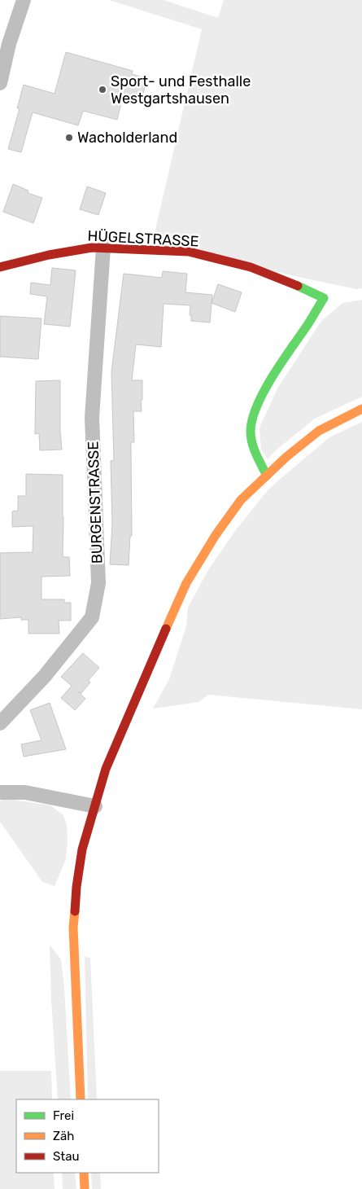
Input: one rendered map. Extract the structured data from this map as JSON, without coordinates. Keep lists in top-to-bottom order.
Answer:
{
  "streets": {
    "main road": ["HÜGELSTRASSE"],
    "street": ["BURGENSTRASSE"]
  },
  "crossings": [
    ["HÜGELSTRASSE", "BURGENSTRASSE"]
  ],
  "places": ["Sport- und Festhalle Westgartshausen", "Wacholderland"],
  "legend": ["Frei", "Zäh", "Stau"]
}
